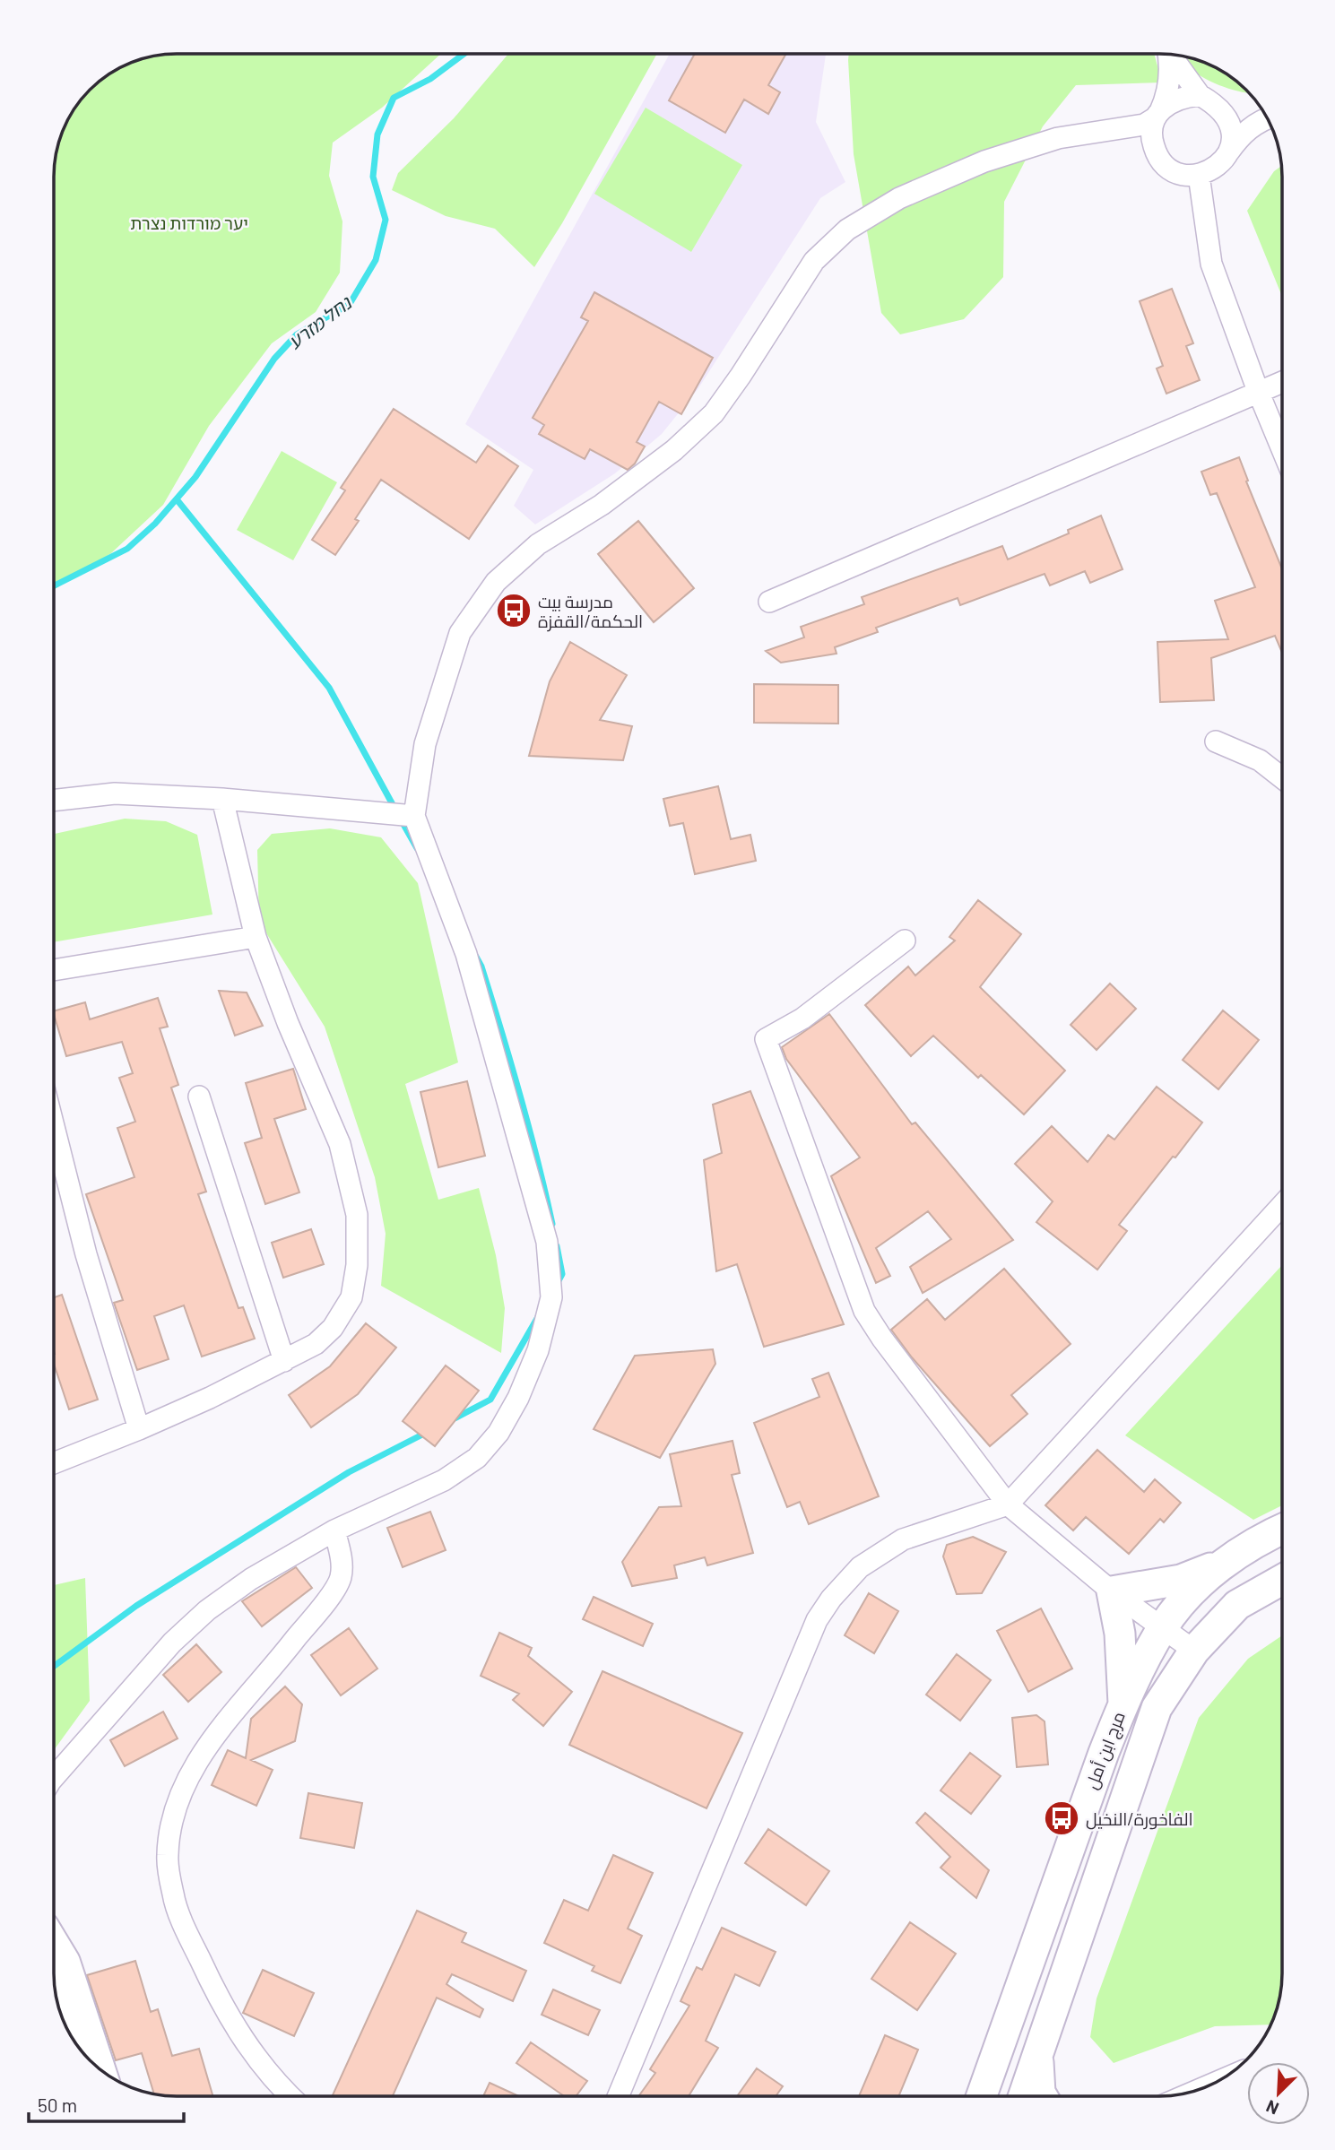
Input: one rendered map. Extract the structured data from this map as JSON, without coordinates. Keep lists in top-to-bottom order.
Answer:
{
  "streets": {
    "street": ["مرج ابن أمل"]
  },
  "water": ["נחל מזרע"],
  "parks": ["יער מורדות נצרת"],
  "places": {
    "bus stop": ["مدرسة بيت الحكمة/القفزة", "الفاخورة/النخيل"]
  },
  "scale_bar": "50 m",
  "north": "bottom left"
}
